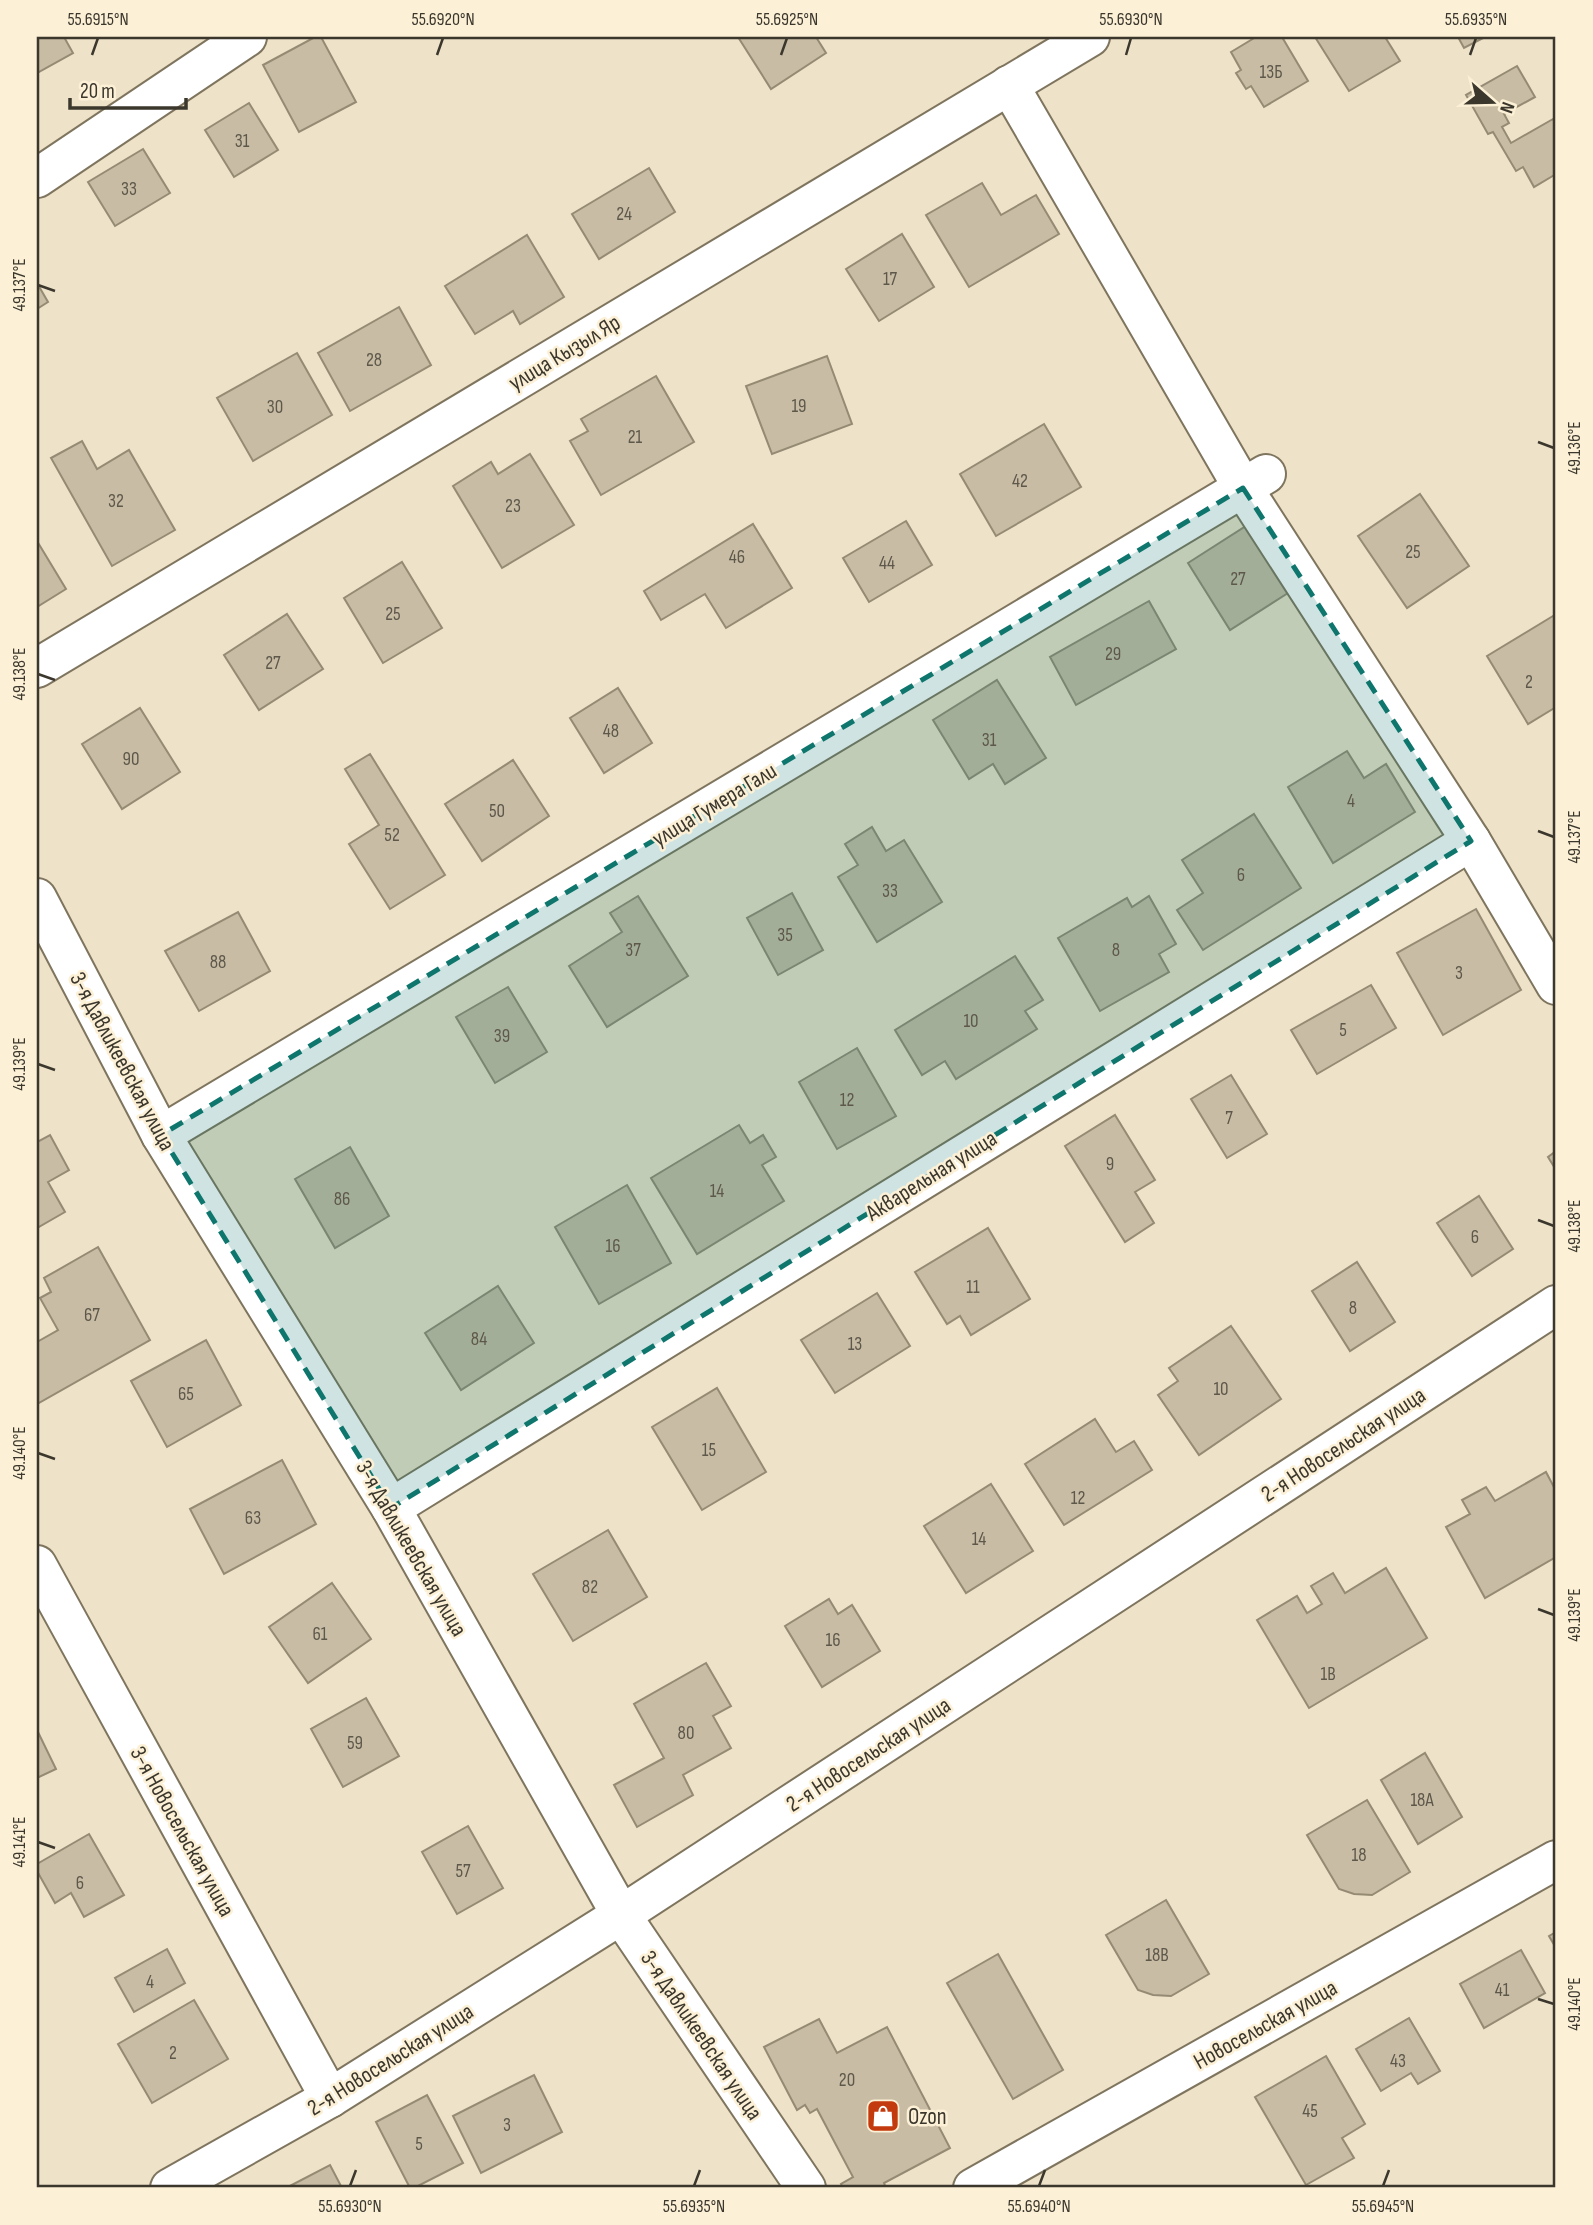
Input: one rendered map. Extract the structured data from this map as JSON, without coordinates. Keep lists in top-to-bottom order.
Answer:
{
  "streets": {
    "street": [
      "улица Кызыл Яр",
      "улица Гумера Гали",
      "3-я Давликеевская улица",
      "Акварельная улица",
      "2-я Новосельская улица",
      "3-я Новосельская улица",
      "Новосельская улица"
    ]
  },
  "crossings": [
    ["улица Гумера Гали", "3-я Давликеевская улица"],
    ["3-я Давликеевская улица", "Акварельная улица"],
    ["3-я Давликеевская улица", "2-я Новосельская улица"],
    ["2-я Новосельская улица", "3-я Новосельская улица"]
  ],
  "places": {
    "shop": ["Ozon"]
  },
  "house_numbers": [
    "13Б",
    "31",
    "33",
    "24",
    "17",
    "28",
    "19",
    "30",
    "21",
    "42",
    "32",
    "23",
    "25",
    "46",
    "44",
    "27",
    "25",
    "29",
    "27",
    "2",
    "48",
    "31",
    "90",
    "4",
    "50",
    "52",
    "6",
    "33",
    "35",
    "37",
    "8",
    "88",
    "3",
    "10",
    "5",
    "39",
    "12",
    "7",
    "9",
    "14",
    "86",
    "6",
    "16",
    "11",
    "8",
    "67",
    "84",
    "13",
    "10",
    "65",
    "15",
    "12",
    "63",
    "14",
    "82",
    "61",
    "16",
    "1В",
    "80",
    "59",
    "18А",
    "18",
    "57",
    "6",
    "18В",
    "4",
    "41",
    "2",
    "43",
    "20",
    "45",
    "3",
    "5"
  ],
  "scale_bar": "20 m",
  "north": "right",
  "coordinates": [
    "55.6915°N",
    "55.6920°N",
    "55.6925°N",
    "55.6930°N",
    "55.6935°N",
    "49.137°E",
    "49.136°E",
    "49.138°E",
    "49.139°E",
    "49.140°E",
    "49.141°E",
    "55.6940°N",
    "55.6945°N"
  ]
}
